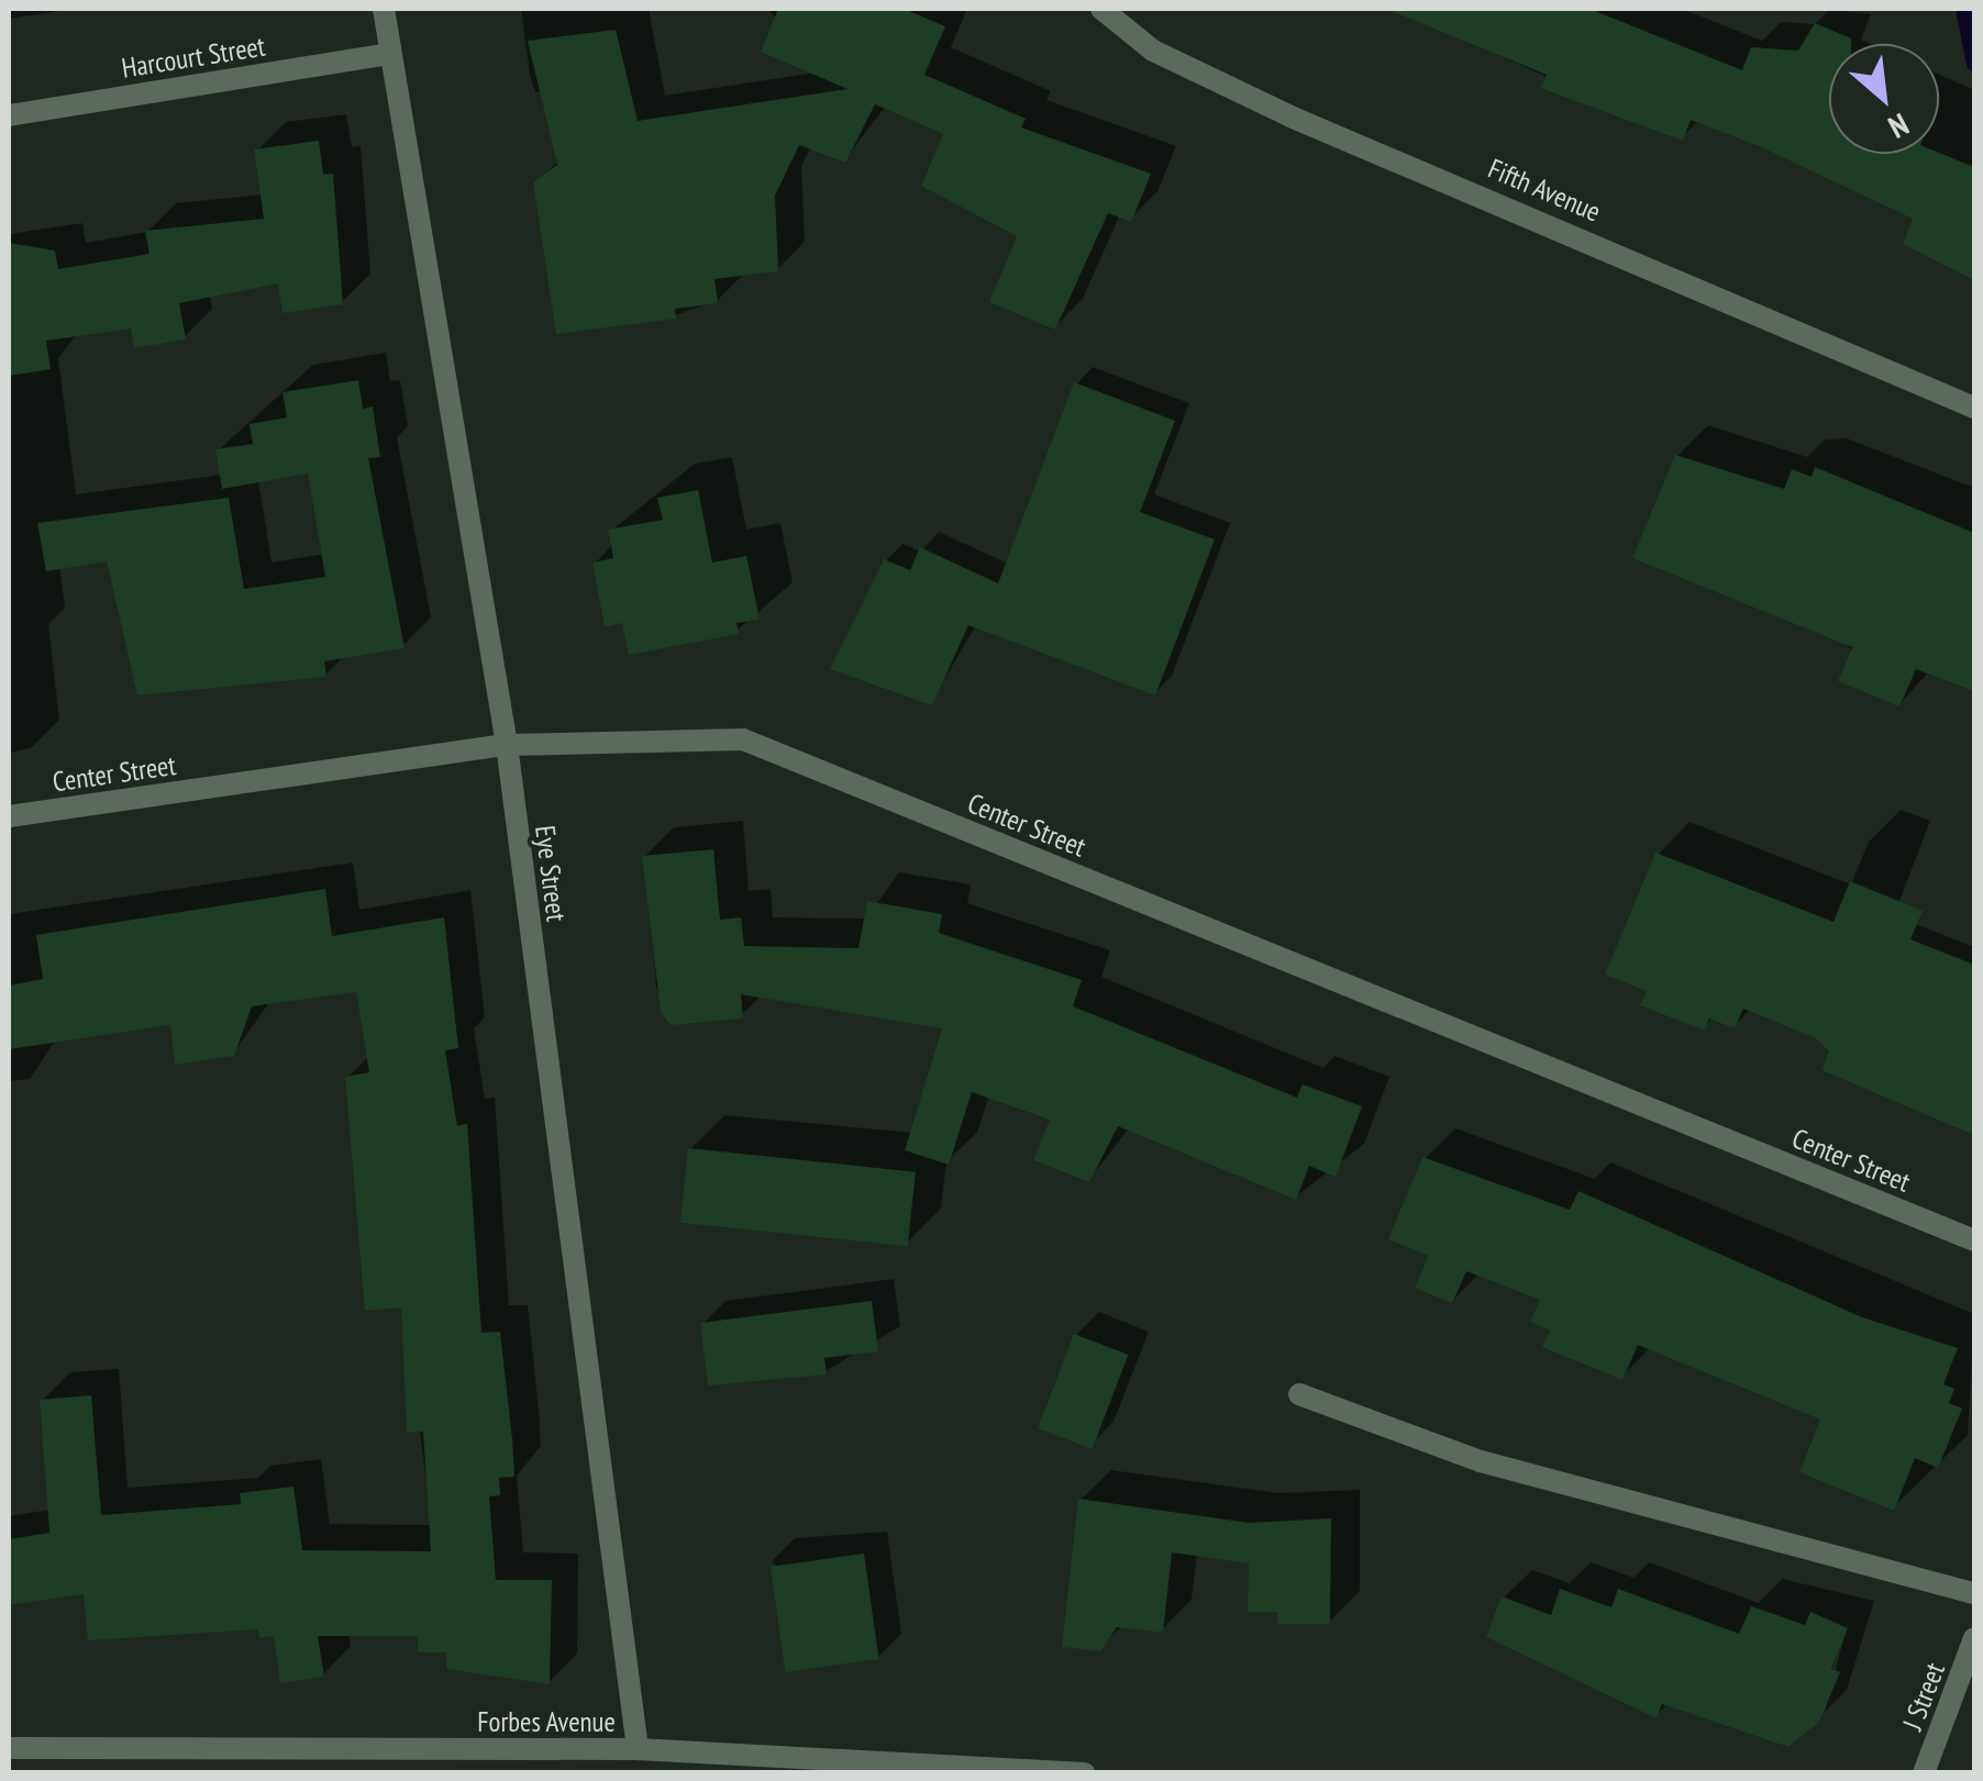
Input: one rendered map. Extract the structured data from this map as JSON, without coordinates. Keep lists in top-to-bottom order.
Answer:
{
  "streets": {
    "street": [
      "Harcourt Street",
      "Fifth Avenue",
      "Center Street",
      "Eye Street",
      "J Street",
      "Forbes Avenue"
    ]
  },
  "crossings": [
    ["Harcourt Street", "Eye Street"],
    ["Center Street", "Eye Street"],
    ["Eye Street", "Forbes Avenue"]
  ],
  "north": "bottom right"
}
